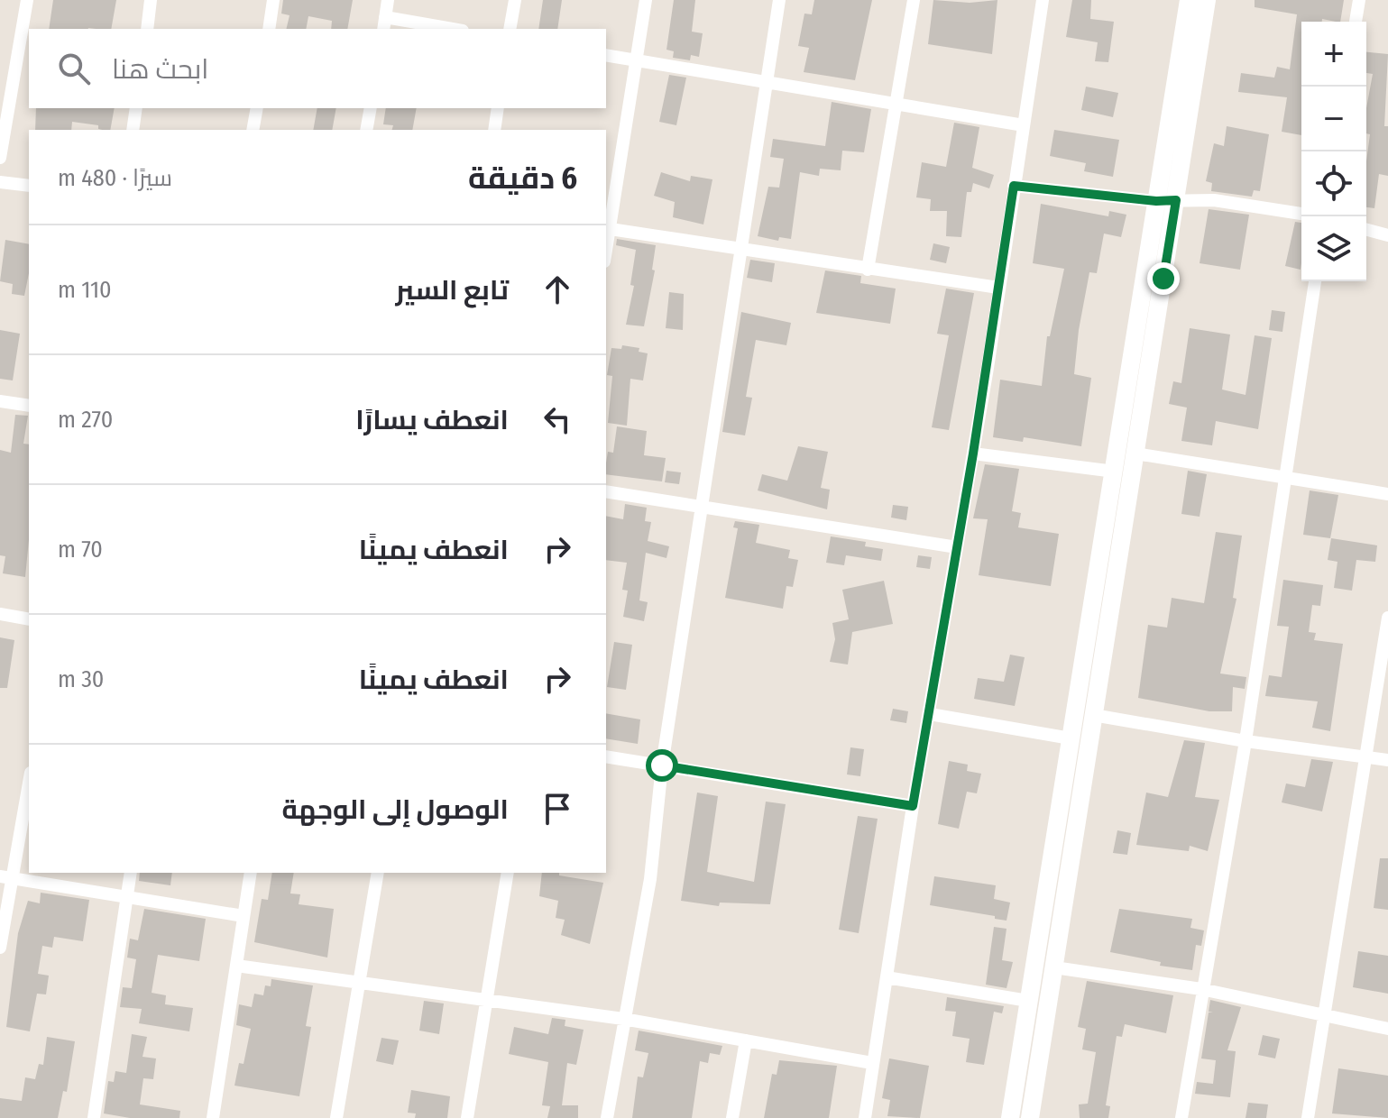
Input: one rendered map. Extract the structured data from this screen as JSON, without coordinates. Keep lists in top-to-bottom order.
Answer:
{
  "page": {
    "map_buttons": ["+", "−"],
    "search": "ابحث هنا",
    "heading": ["6 دقيقة", "سيرًا · 480 m"],
    "list": [
      ["تابع السير", "110 m"],
      ["انعطف يسارًا", "270 m"],
      ["انعطف يمينًا", "70 m"],
      ["انعطف يمينًا", "30 m"],
      "الوصول إلى الوجهة"
    ]
  }
}
